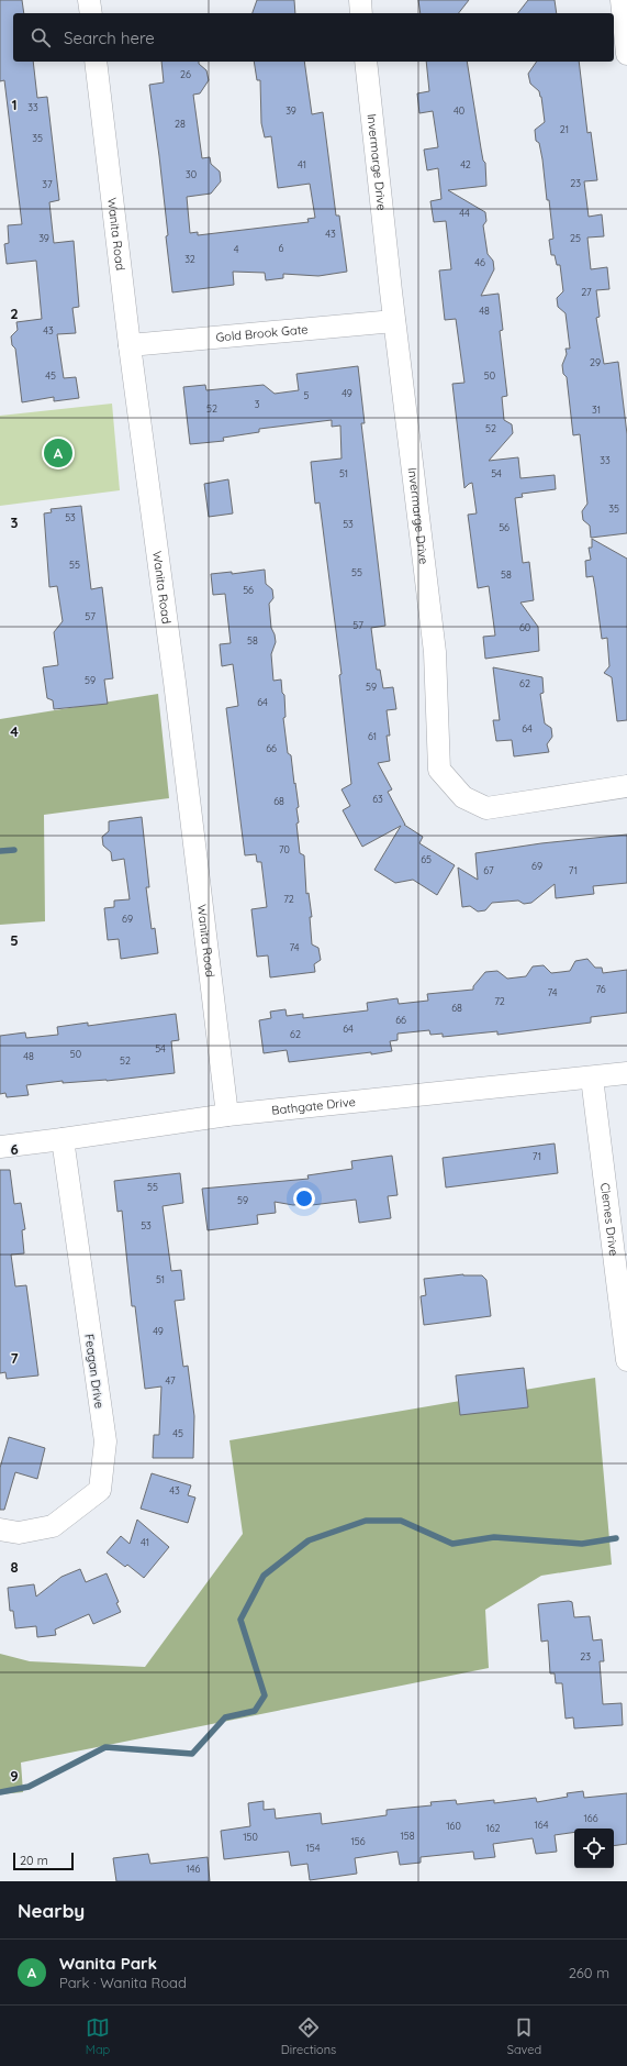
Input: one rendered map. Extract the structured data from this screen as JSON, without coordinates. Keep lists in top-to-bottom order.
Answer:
{
  "streets": {
    "street": [
      "Invermarge Drive",
      "Wanita Road",
      "Gold Brook Gate",
      "Bathgate Drive",
      "Clemes Drive",
      "Feagan Drive"
    ]
  },
  "crossings": [
    ["Invermarge Drive", "Gold Brook Gate"],
    ["Wanita Road", "Gold Brook Gate"],
    ["Wanita Road", "Bathgate Drive"],
    ["Bathgate Drive", "Clemes Drive"],
    ["Bathgate Drive", "Feagan Drive"]
  ],
  "house_numbers": [
    "26",
    "33",
    "39",
    "40",
    "28",
    "21",
    "35",
    "41",
    "42",
    "30",
    "23",
    "37",
    "44",
    "43",
    "39",
    "25",
    "6",
    "4",
    "32",
    "46",
    "27",
    "48",
    "43",
    "29",
    "45",
    "50",
    "49",
    "5",
    "3",
    "52",
    "31",
    "52",
    "33",
    "51",
    "54",
    "35",
    "53",
    "53",
    "56",
    "55",
    "55",
    "58",
    "56",
    "57",
    "57",
    "60",
    "58",
    "59",
    "62",
    "59",
    "64",
    "64",
    "61",
    "66",
    "63",
    "68",
    "70",
    "65",
    "69",
    "67",
    "71",
    "72",
    "69",
    "74",
    "76",
    "74",
    "72",
    "68",
    "66",
    "64",
    "62",
    "54",
    "50",
    "48",
    "52",
    "71",
    "55",
    "59",
    "53",
    "51",
    "49",
    "47",
    "45",
    "43",
    "41",
    "23",
    "166",
    "164",
    "160",
    "162",
    "158",
    "150",
    "156",
    "154",
    "146"
  ],
  "scale_bar": "20 m",
  "page": {
    "search": "Search here",
    "pins": "A",
    "scale": "20 m",
    "heading": "Nearby",
    "list": [
      {
        "mark": "A",
        "name": "Wanita Park",
        "note": "Park · Wanita Road",
        "value": "260 m"
      }
    ],
    "nav": ["Map", "Directions", "Saved"]
  },
  "grid": {
    "rows": [
      "1",
      "2",
      "3",
      "4",
      "5",
      "6",
      "7",
      "8",
      "9"
    ]
  }
}
